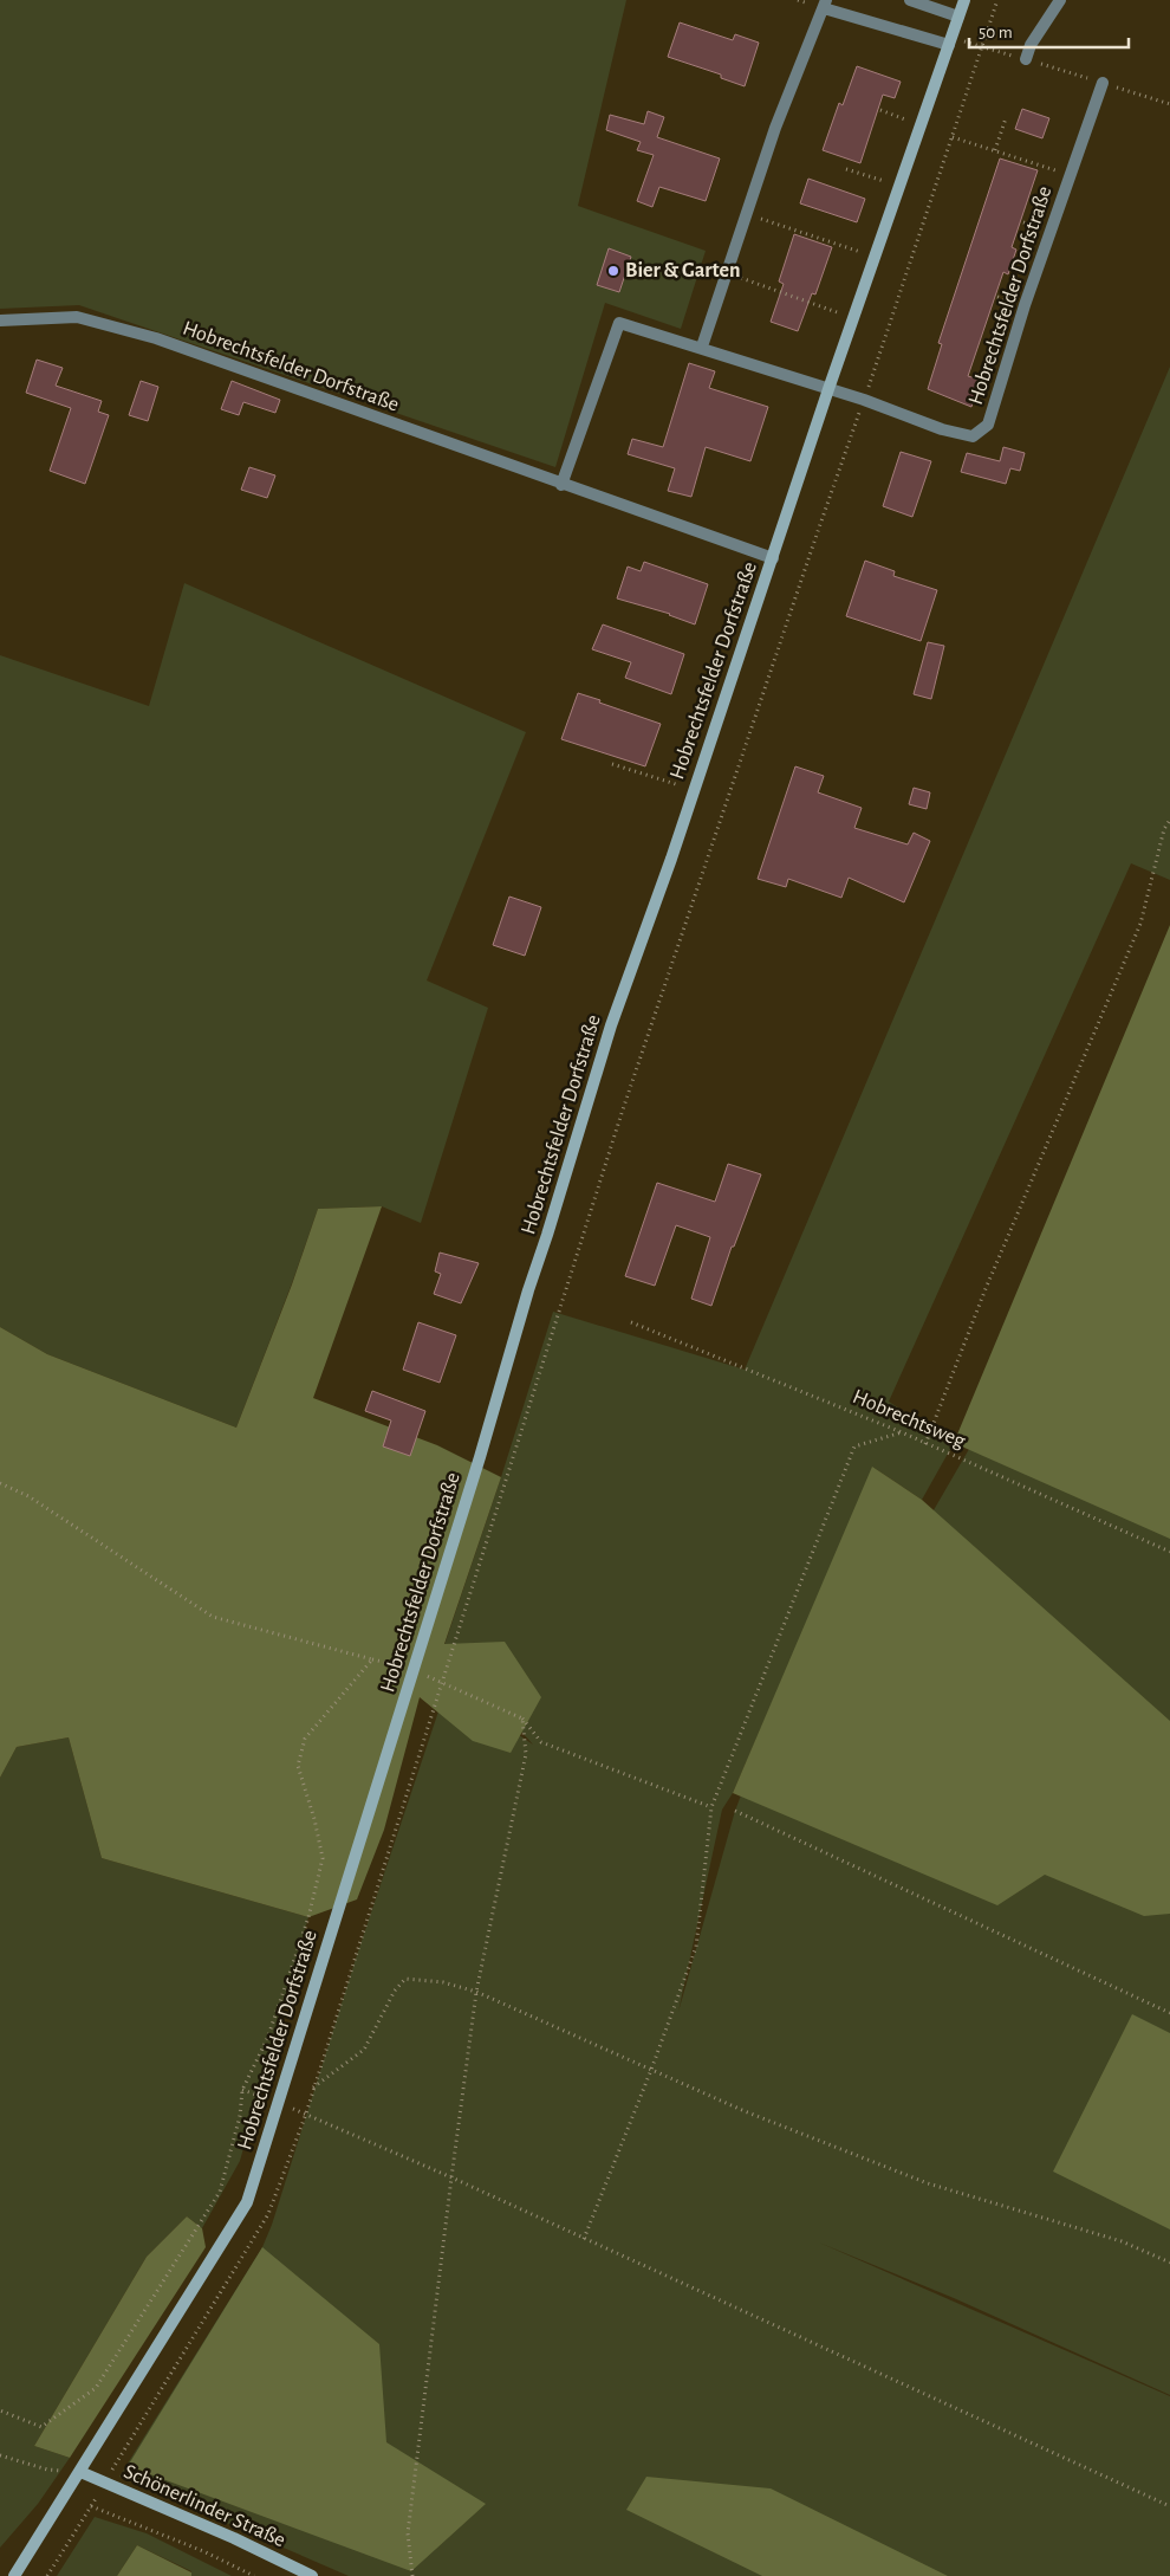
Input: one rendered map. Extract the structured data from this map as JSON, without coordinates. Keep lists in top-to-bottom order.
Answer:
{
  "streets": {
    "street": ["Hobrechtsfelder Dorfstraße", "Schönerlinder Straße"],
    "path": ["Hobrechtsweg"]
  },
  "crossings": [
    ["Hobrechtsfelder Dorfstraße", "Schönerlinder Straße"]
  ],
  "places": ["Bier & Garten"],
  "scale_bar": "50 m"
}
